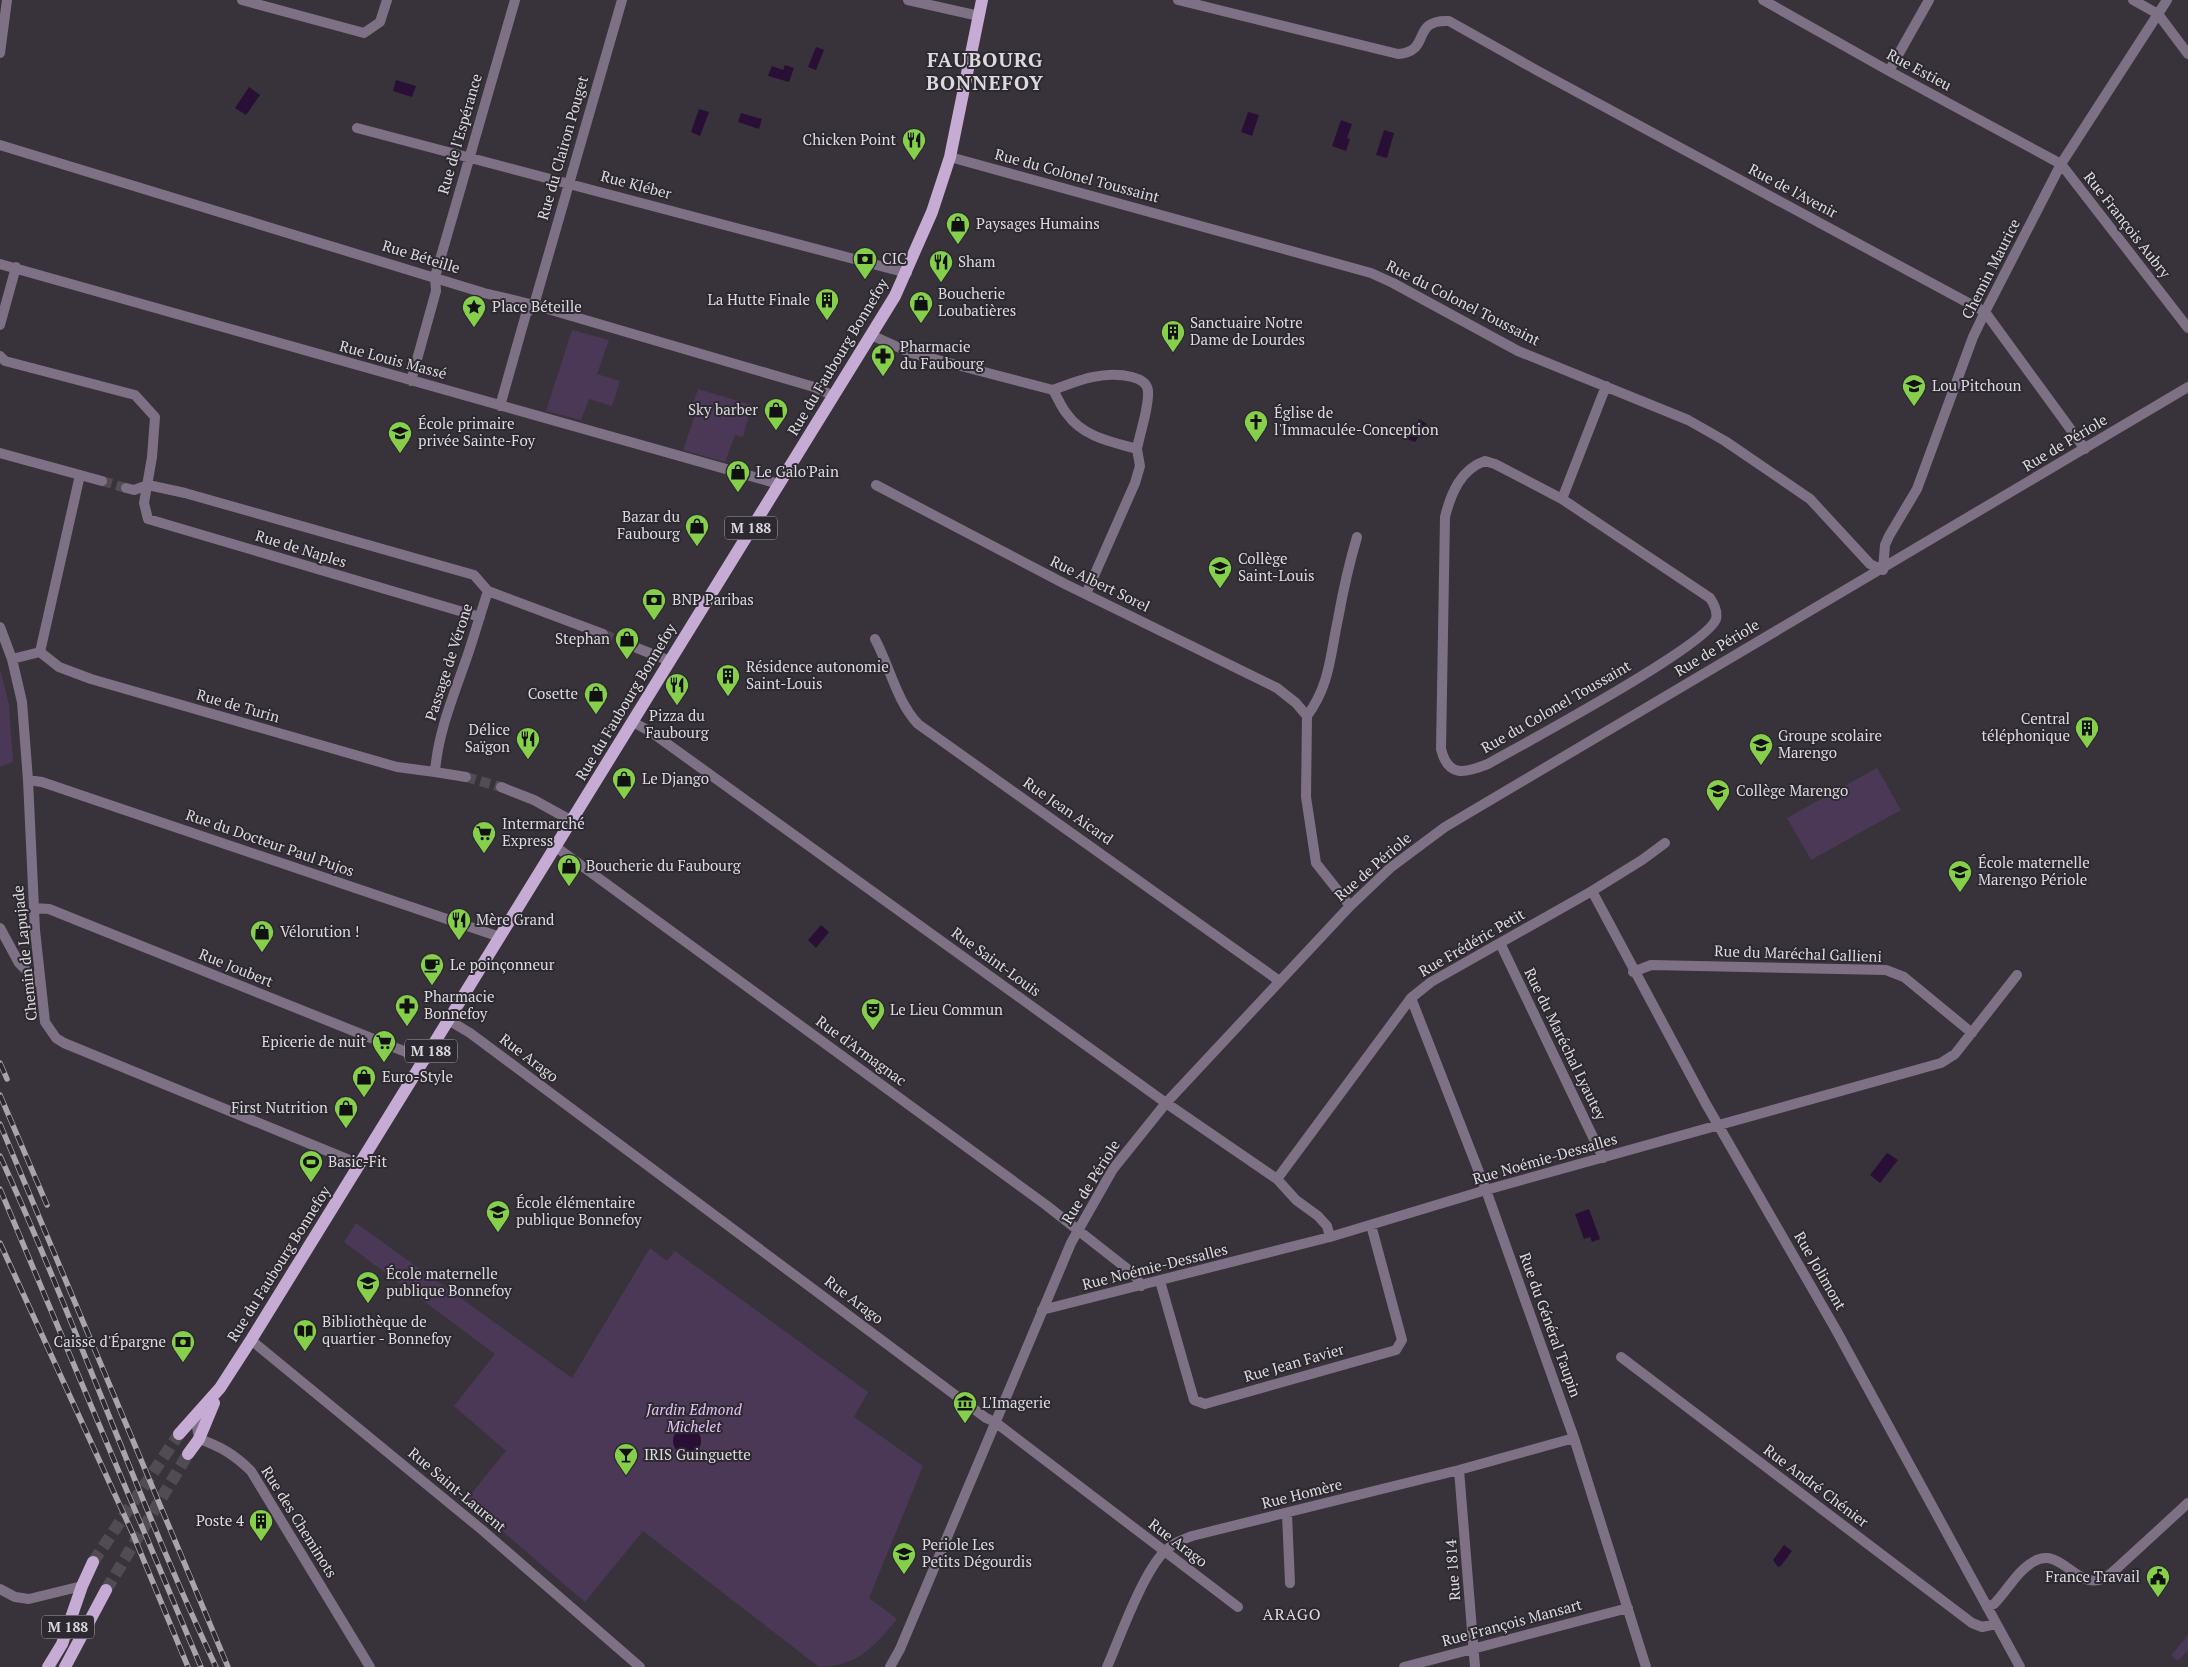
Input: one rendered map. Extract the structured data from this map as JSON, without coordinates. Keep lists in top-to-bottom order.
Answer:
{
  "streets": {
    "main road": ["Rue du Faubourg Bonnefoy", "M 188"],
    "street": [
      "Rue Estieu",
      "Rue de l'Espérance",
      "Rue du Clairon Pouget",
      "Rue du Colonel Toussaint",
      "Rue Kléber",
      "Rue de l'Avenir",
      "Rue François Aubry",
      "Rue Béteille",
      "Chemin Maurice",
      "Rue Louis Massé",
      "Rue de Périole",
      "Rue de Naples",
      "Rue Albert Sorel",
      "Passage de Vérone",
      "Rue de Turin",
      "Rue Jean Aicard",
      "Rue du Docteur Paul Pujos",
      "Rue Frédéric Petit",
      "Chemin de Lapujade",
      "Rue du Maréchal Gallieni",
      "Rue Saint-Louis",
      "Rue Joubert",
      "Rue du Maréchal Lyautey",
      "Rue d'Armagnac",
      "Rue Arago",
      "Rue Noémie-Dessalles",
      "Rue Jolimont",
      "Rue du Général Taupin",
      "Rue Jean Favier",
      "Rue André Chénier",
      "Rue Saint-Laurent",
      "Rue Homère",
      "Rue des Cheminots",
      "Rue 1814",
      "Rue François Mansart"
    ]
  },
  "crossings": [
    ["Rue Estieu", "Rue François Aubry"],
    ["Rue Estieu", "Chemin Maurice"],
    ["Rue de l'Espérance", "Rue Kléber"],
    ["Rue de l'Espérance", "Rue Béteille"],
    ["Rue du Clairon Pouget", "Rue Kléber"],
    ["Rue du Clairon Pouget", "Rue Béteille"],
    ["Rue du Colonel Toussaint", "Chemin Maurice"],
    ["Rue du Colonel Toussaint", "Rue du Faubourg Bonnefoy"],
    ["Rue du Colonel Toussaint", "Rue de Périole"],
    ["Rue Kléber", "Rue du Faubourg Bonnefoy"],
    ["Rue de l'Avenir", "Chemin Maurice"],
    ["Rue de l'Avenir", "Rue de Périole"],
    ["Rue François Aubry", "Chemin Maurice"],
    ["Rue Béteille", "Rue du Faubourg Bonnefoy"],
    ["Chemin Maurice", "Rue de Périole"],
    ["Rue du Faubourg Bonnefoy", "Rue Louis Massé"],
    ["Rue du Faubourg Bonnefoy", "Rue du Docteur Paul Pujos"],
    ["Rue du Faubourg Bonnefoy", "Chemin de Lapujade"],
    ["Rue du Faubourg Bonnefoy", "Rue Saint-Louis"],
    ["Rue du Faubourg Bonnefoy", "Rue Joubert"],
    ["Rue du Faubourg Bonnefoy", "Rue d'Armagnac"],
    ["Rue du Faubourg Bonnefoy", "Rue Arago"],
    ["Rue du Faubourg Bonnefoy", "Rue Saint-Laurent"],
    ["Rue du Faubourg Bonnefoy", "Rue des Cheminots"],
    ["Rue de Périole", "Rue Jean Aicard"],
    ["Rue de Périole", "Rue Saint-Louis"],
    ["Rue de Périole", "Rue d'Armagnac"],
    ["Rue de Périole", "Rue Arago"],
    ["Rue de Périole", "Rue Noémie-Dessalles"],
    ["Rue de Naples", "Passage de Vérone"],
    ["Passage de Vérone", "Rue de Turin"],
    ["Rue du Docteur Paul Pujos", "Chemin de Lapujade"],
    ["Rue Frédéric Petit", "Rue Saint-Louis"],
    ["Rue Frédéric Petit", "Rue du Maréchal Lyautey"],
    ["Rue Frédéric Petit", "Rue Jolimont"],
    ["Rue Frédéric Petit", "Rue du Général Taupin"],
    ["Chemin de Lapujade", "Rue Joubert"],
    ["Rue du Maréchal Gallieni", "Rue Noémie-Dessalles"],
    ["Rue du Maréchal Gallieni", "Rue Jolimont"],
    ["Rue Saint-Louis", "Rue Noémie-Dessalles"],
    ["Rue du Maréchal Lyautey", "Rue Noémie-Dessalles"],
    ["Rue d'Armagnac", "Rue Noémie-Dessalles"],
    ["Rue Arago", "Rue Homère"],
    ["Rue Noémie-Dessalles", "Rue Jolimont"],
    ["Rue Noémie-Dessalles", "Rue du Général Taupin"],
    ["Rue Noémie-Dessalles", "Rue Jean Favier"],
    ["Rue Jolimont", "Rue André Chénier"],
    ["Rue du Général Taupin", "Rue Homère"],
    ["Rue du Général Taupin", "Rue François Mansart"],
    ["Rue Homère", "Rue 1814"],
    ["Rue 1814", "Rue François Mansart"]
  ],
  "districts": ["FAUBOURG BONNEFOY", "ARAGO"],
  "parks": ["Jardin Edmond Michelet"],
  "places": {
    "restaurant": [
      "Chicken Point",
      "Sham",
      "Pizza du Faubourg",
      "Délice Saïgon",
      "Mère Grand"
    ],
    "shop": [
      "Paysages Humains",
      "Boucherie Loubatières",
      "Sky barber",
      "Le Galo'Pain",
      "Bazar du Faubourg",
      "Stephan",
      "Cosette",
      "Le Django",
      "Boucherie du Faubourg",
      "Vélorution !",
      "Euro-Style",
      "First Nutrition"
    ],
    "bank": ["CIC", "BNP Paribas", "Caisse d'Épargne"],
    "building": [
      "La Hutte Finale",
      "Sanctuaire Notre Dame de Lourdes",
      "Résidence autonomie Saint-Louis",
      "Central téléphonique",
      "Poste 4"
    ],
    "place": ["Place Béteille"],
    "pharmacy": ["Pharmacie du Faubourg", "Pharmacie Bonnefoy"],
    "school or university": [
      "Lou Pitchoun",
      "École primaire privée Sainte-Foy",
      "Collège Saint-Louis",
      "Groupe scolaire Marengo",
      "Collège Marengo",
      "École maternelle Marengo Périole",
      "École élémentaire publique Bonnefoy",
      "École maternelle publique Bonnefoy",
      "Periole Les Petits Dégourdis"
    ],
    "church": ["Église de l'Immaculée-Conception"],
    "supermarket": ["Intermarché Express", "Epicerie de nuit"],
    "cafe": ["Le poinçonneur"],
    "theatre": ["Le Lieu Commun"],
    "sports": ["Basic-Fit"],
    "library": ["Bibliothèque de quartier - Bonnefoy"],
    "museum": ["L'Imagerie"],
    "bar": ["IRIS Guinguette"],
    "public building": ["France Travail"]
  }
}
